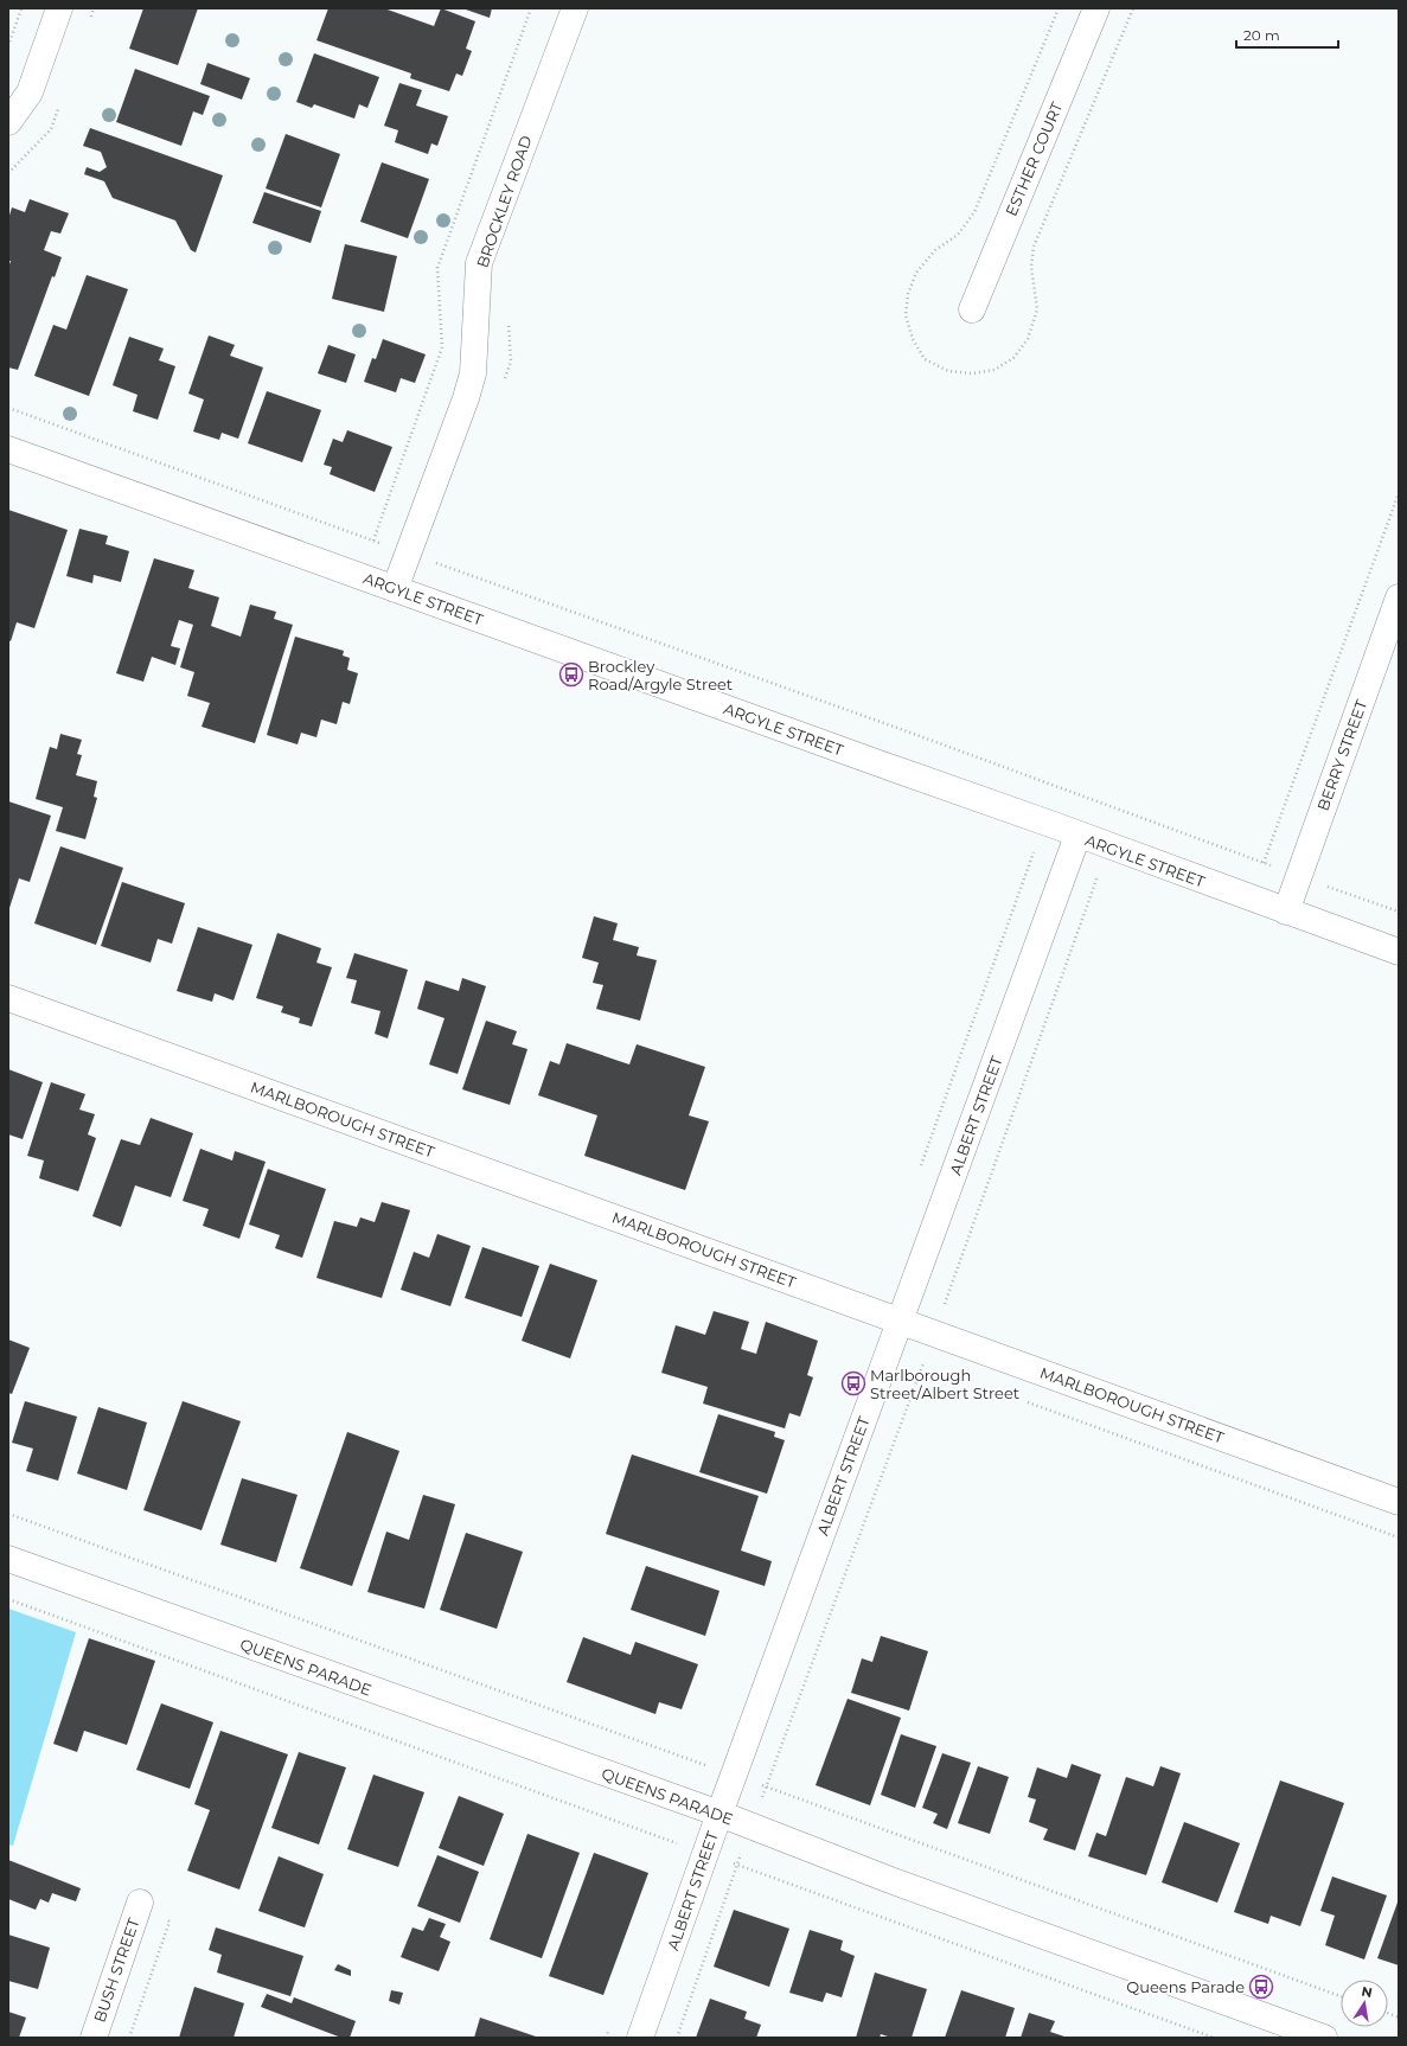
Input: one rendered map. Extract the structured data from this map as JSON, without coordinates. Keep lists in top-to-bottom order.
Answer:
{
  "streets": {
    "street": [
      "ESTHER COURT",
      "BROCKLEY ROAD",
      "ARGYLE STREET",
      "BERRY STREET",
      "ALBERT STREET",
      "MARLBOROUGH STREET",
      "QUEENS PARADE",
      "BUSH STREET"
    ]
  },
  "crossings": [
    ["BROCKLEY ROAD", "ARGYLE STREET"],
    ["ARGYLE STREET", "BERRY STREET"],
    ["ARGYLE STREET", "ALBERT STREET"],
    ["ALBERT STREET", "MARLBOROUGH STREET"],
    ["ALBERT STREET", "QUEENS PARADE"]
  ],
  "places": {
    "bus stop": ["Brockley Road/Argyle Street", "Marlborough Street/Albert Street", "Queens Parade"]
  },
  "scale_bar": "20 m",
  "north": "top"
}
